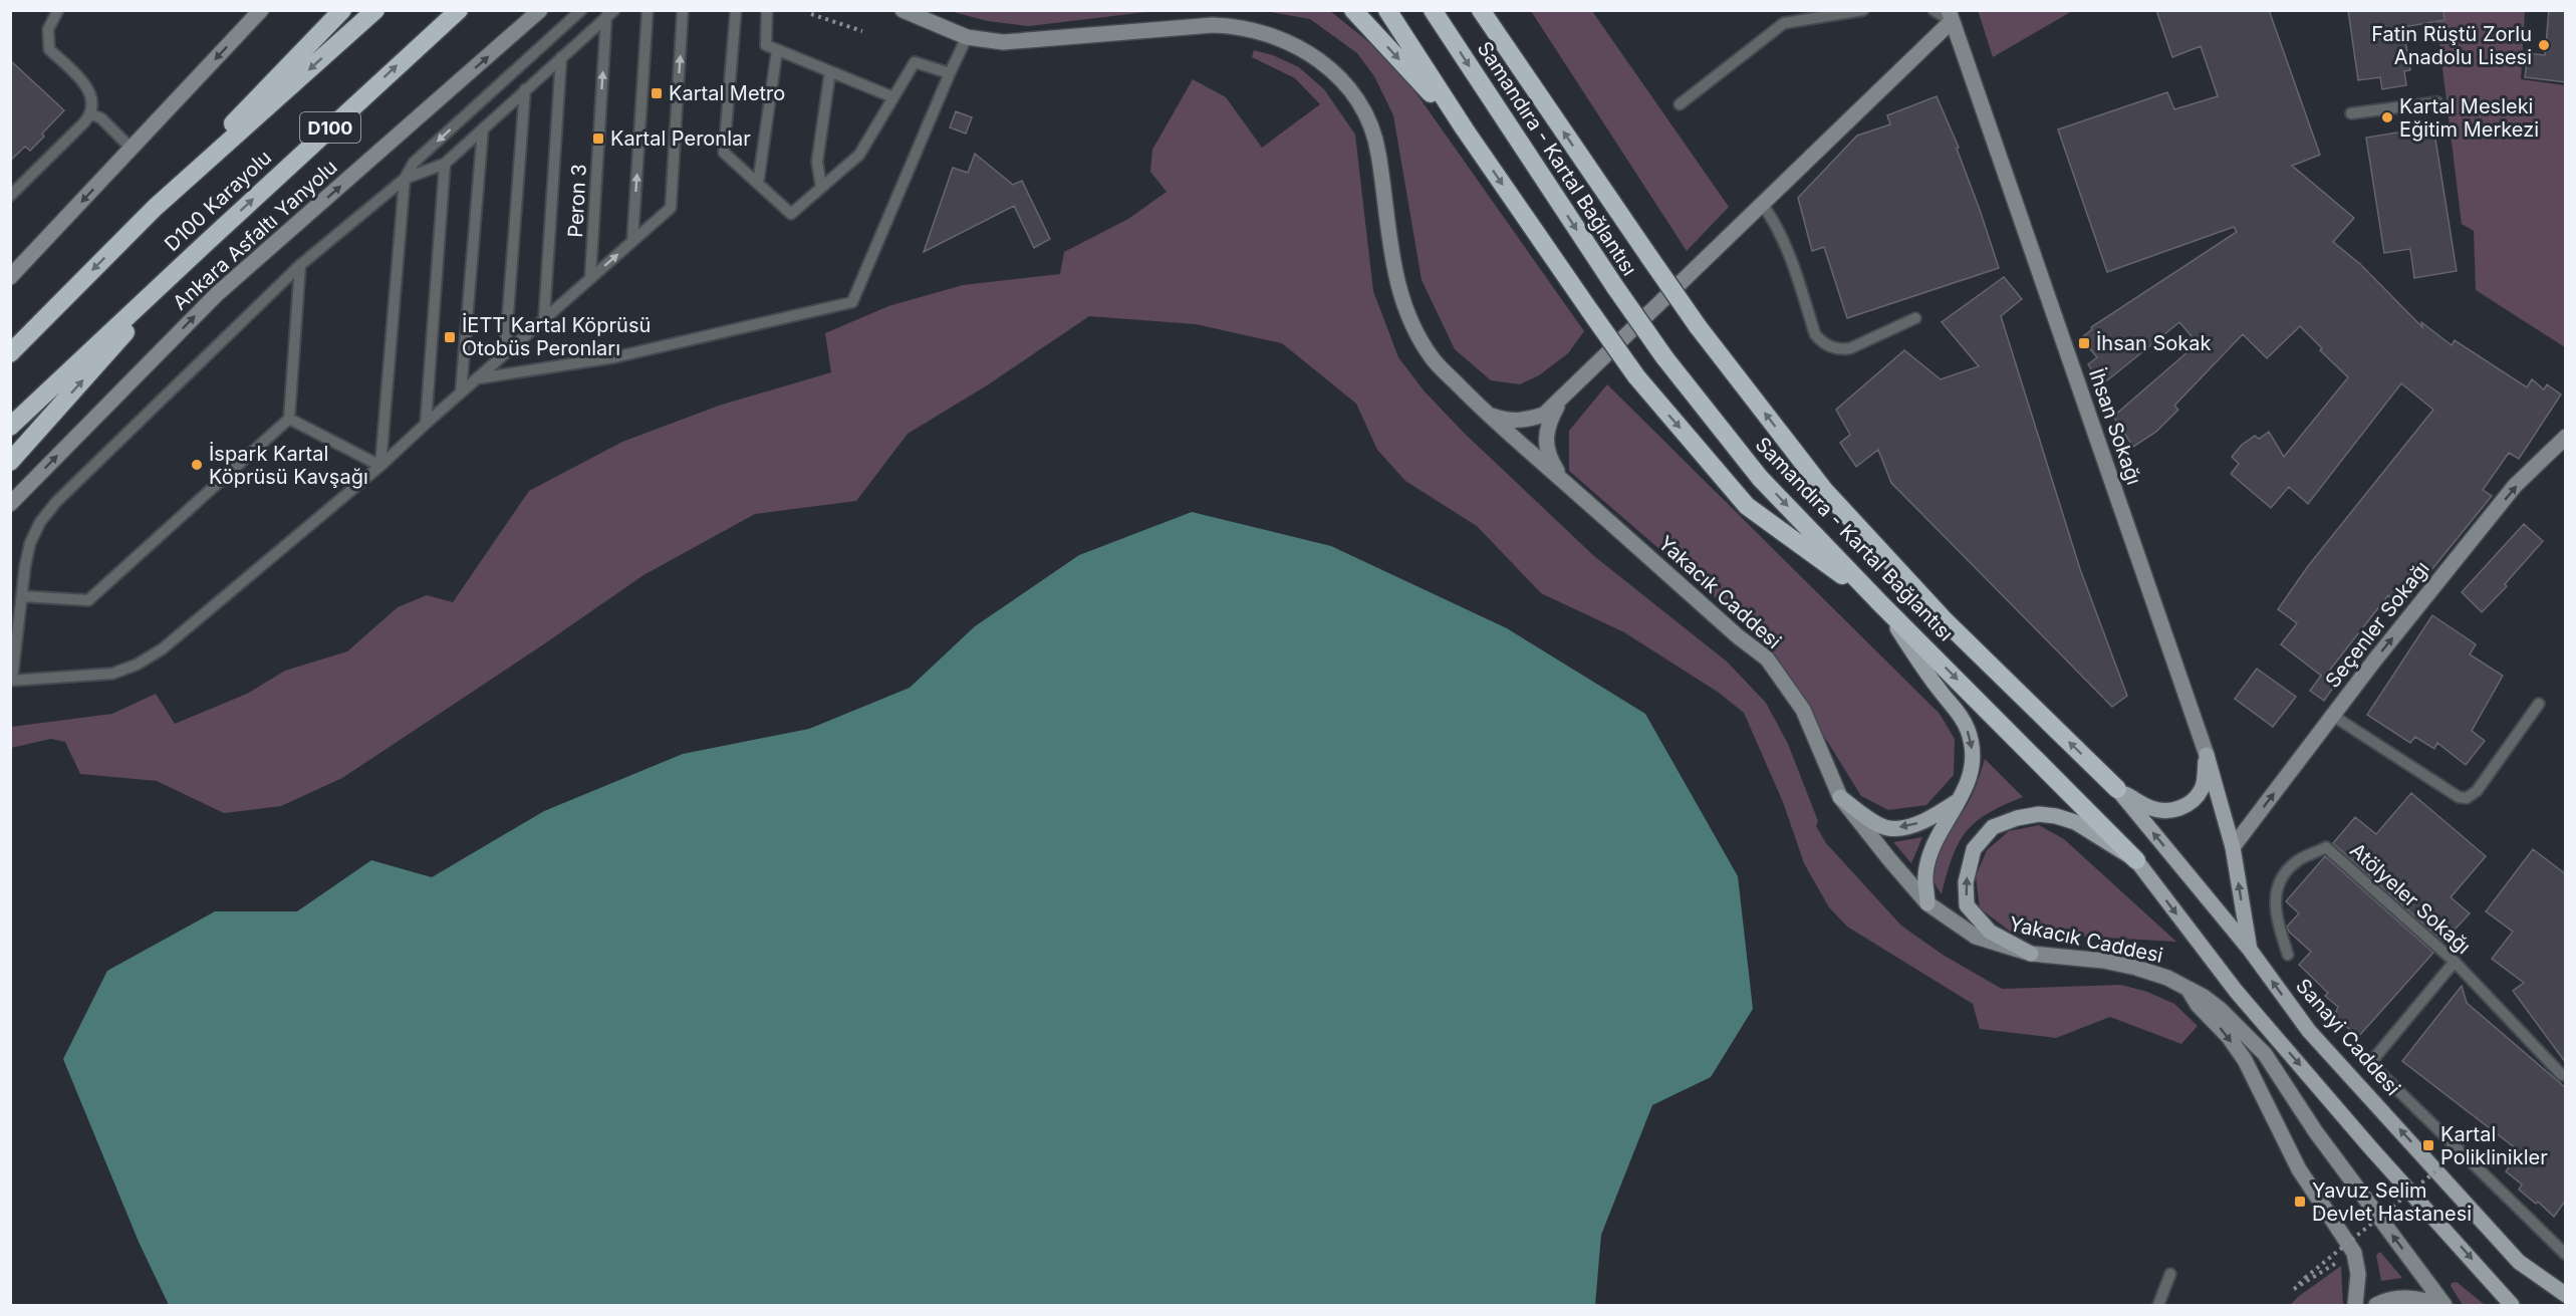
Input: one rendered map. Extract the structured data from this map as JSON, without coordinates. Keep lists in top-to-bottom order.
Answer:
{
  "streets": {
    "highway": ["D100", "Samandıra - Kartal Bağlantısı", "D100 Karayolu"],
    "main road": ["Sanayi Caddesi"],
    "street": [
      "Ankara Asfaltı Yanyolu",
      "İhsan Sokağı",
      "Yakacık Caddesi",
      "Seçenler Sokağı"
    ],
    "lane": ["Peron 3", "Atölyeler Sokağı"]
  },
  "crossings": [
    ["Samandıra - Kartal Bağlantısı", "Sanayi Caddesi"]
  ],
  "one_way": ["Ankara Asfaltı Yanyolu", "Seçenler Sokağı"],
  "places": {
    "other": ["Fatin Rüştü Zorlu Anadolu Lisesi", "Kartal Mesleki Eğitim Merkezi", "İspark Kartal Köprüsü Kavşağı"],
    "transit": [
      "Kartal Metro",
      "Kartal Peronlar",
      "İETT Kartal Köprüsü Otobüs Peronları",
      "İhsan Sokak",
      "Kartal Poliklinikler",
      "Yavuz Seli̇m Devlet Hastanesi̇"
    ]
  }
}
